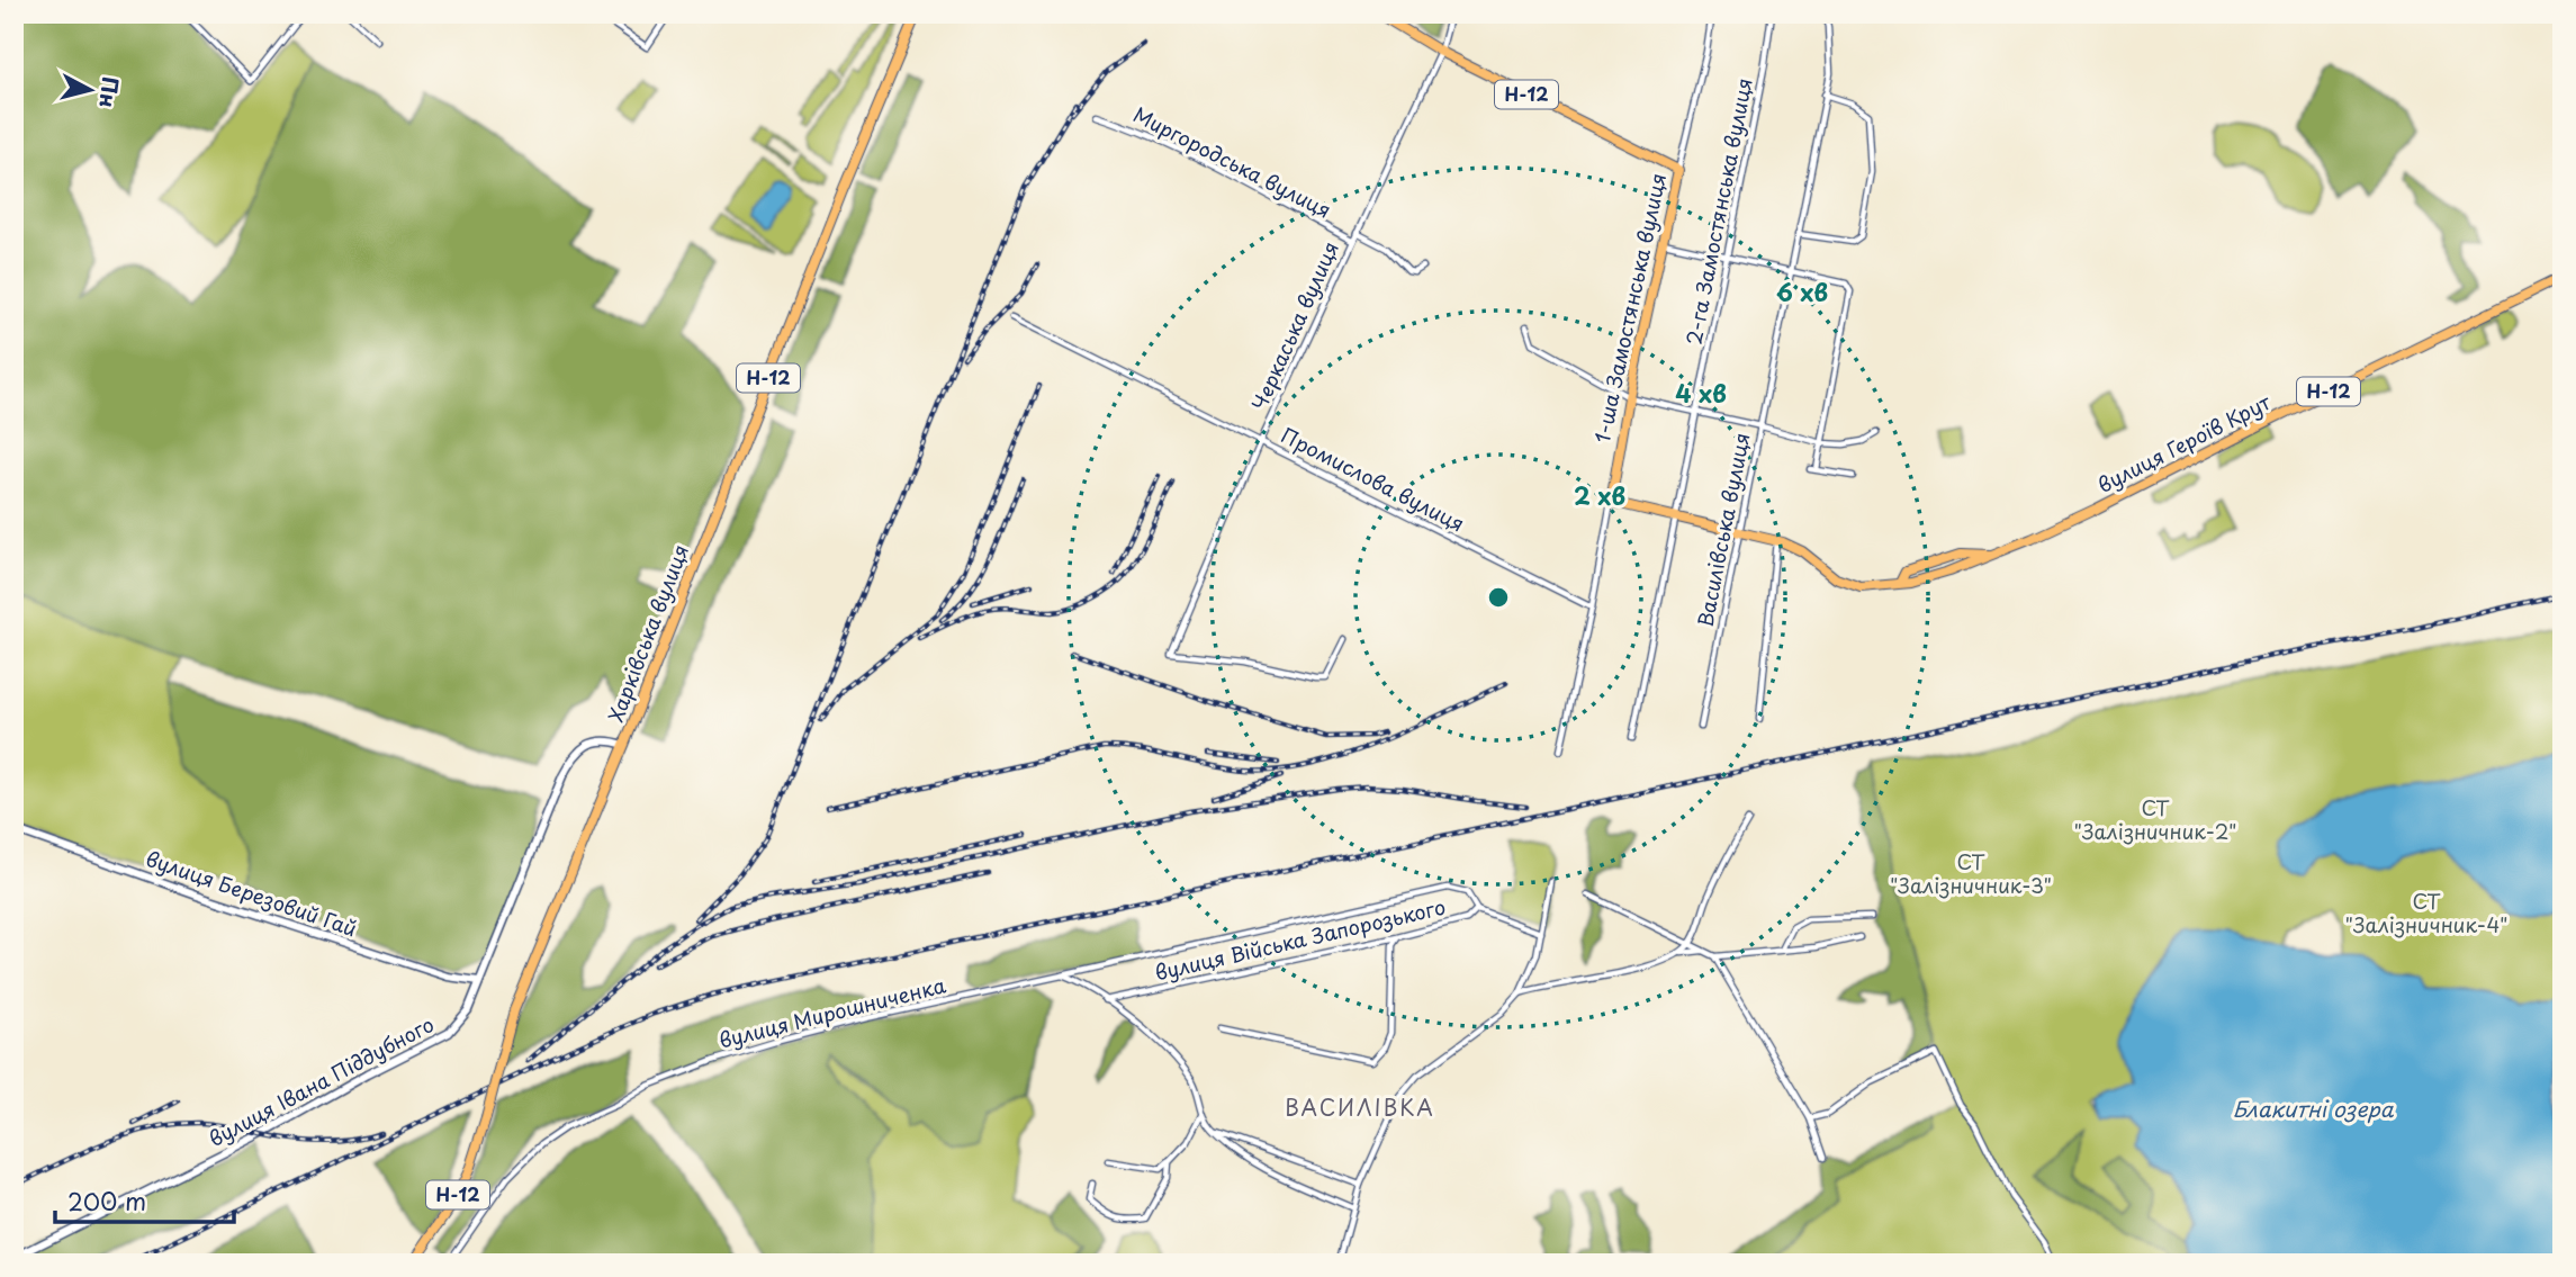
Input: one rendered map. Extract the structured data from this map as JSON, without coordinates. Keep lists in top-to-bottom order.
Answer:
{
  "streets": {
    "main road": [
      "Н-12",
      "1-ша Замостянська вулиця",
      "вулиця Героїв Крут",
      "Харківська вулиця"
    ],
    "street": [
      "Миргородська вулиця",
      "2-га Замостянська вулиця",
      "Черкаська вулиця",
      "Промислова вулиця",
      "Василівська вулиця",
      "вулиця Березовий Гай",
      "вулиця Війська Запорозького",
      "вулиця Мирошниченка",
      "вулиця Івана Піддубного"
    ]
  },
  "crossings": [
    ["Н-12", "2-га Замостянська вулиця"],
    ["Н-12", "1-ша Замостянська вулиця"],
    ["Н-12", "Черкаська вулиця"],
    ["Н-12", "вулиця Героїв Крут"],
    ["Н-12", "Василівська вулиця"],
    ["Миргородська вулиця", "Черкаська вулиця"],
    ["1-ша Замостянська вулиця", "Промислова вулиця"],
    ["Черкаська вулиця", "Промислова вулиця"],
    ["Харківська вулиця", "вулиця Івана Піддубного"],
    ["вулиця Березовий Гай", "вулиця Івана Піддубного"],
    ["вулиця Війська Запорозького", "вулиця Мирошниченка"]
  ],
  "districts": ["ВАСИЛІВКА"],
  "water": ["Блакитні озера"],
  "parks": ["СТ \"Залізничник-2\"", "СТ \"Залізничник-3\"", "СТ \"Залізничник-4\""],
  "scale_bar": "200 m",
  "north": "right",
  "rings": ["6 хв", "4 хв", "2 хв"]
}
